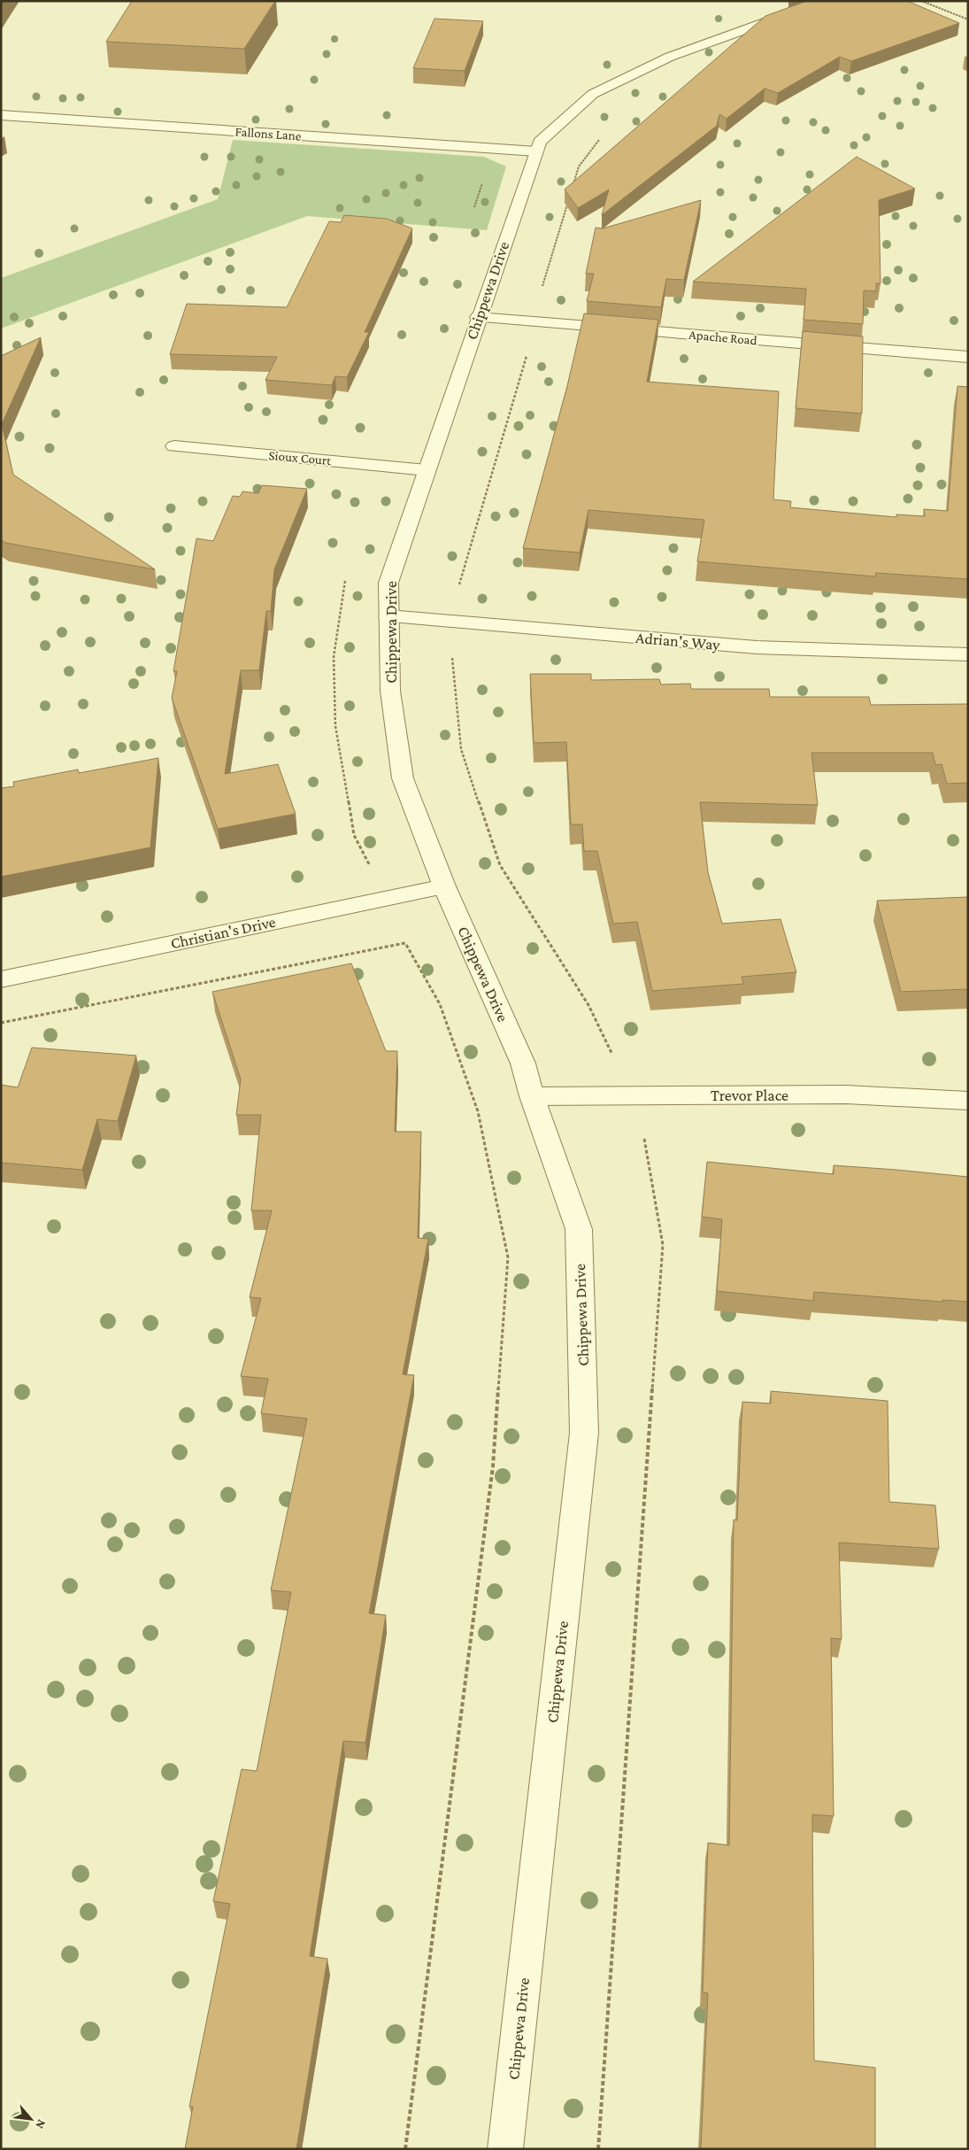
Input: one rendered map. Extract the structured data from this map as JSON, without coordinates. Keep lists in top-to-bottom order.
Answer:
{
  "streets": {
    "street": [
      "Fallons Lane",
      "Chippewa Drive",
      "Apache Road",
      "Sioux Court",
      "Adrian's Way",
      "Christian's Drive",
      "Trevor Place"
    ]
  },
  "crossings": [
    ["Fallons Lane", "Chippewa Drive"],
    ["Chippewa Drive", "Apache Road"],
    ["Chippewa Drive", "Sioux Court"],
    ["Chippewa Drive", "Adrian's Way"],
    ["Chippewa Drive", "Christian's Drive"],
    ["Chippewa Drive", "Trevor Place"]
  ],
  "north": "bottom right"
}
